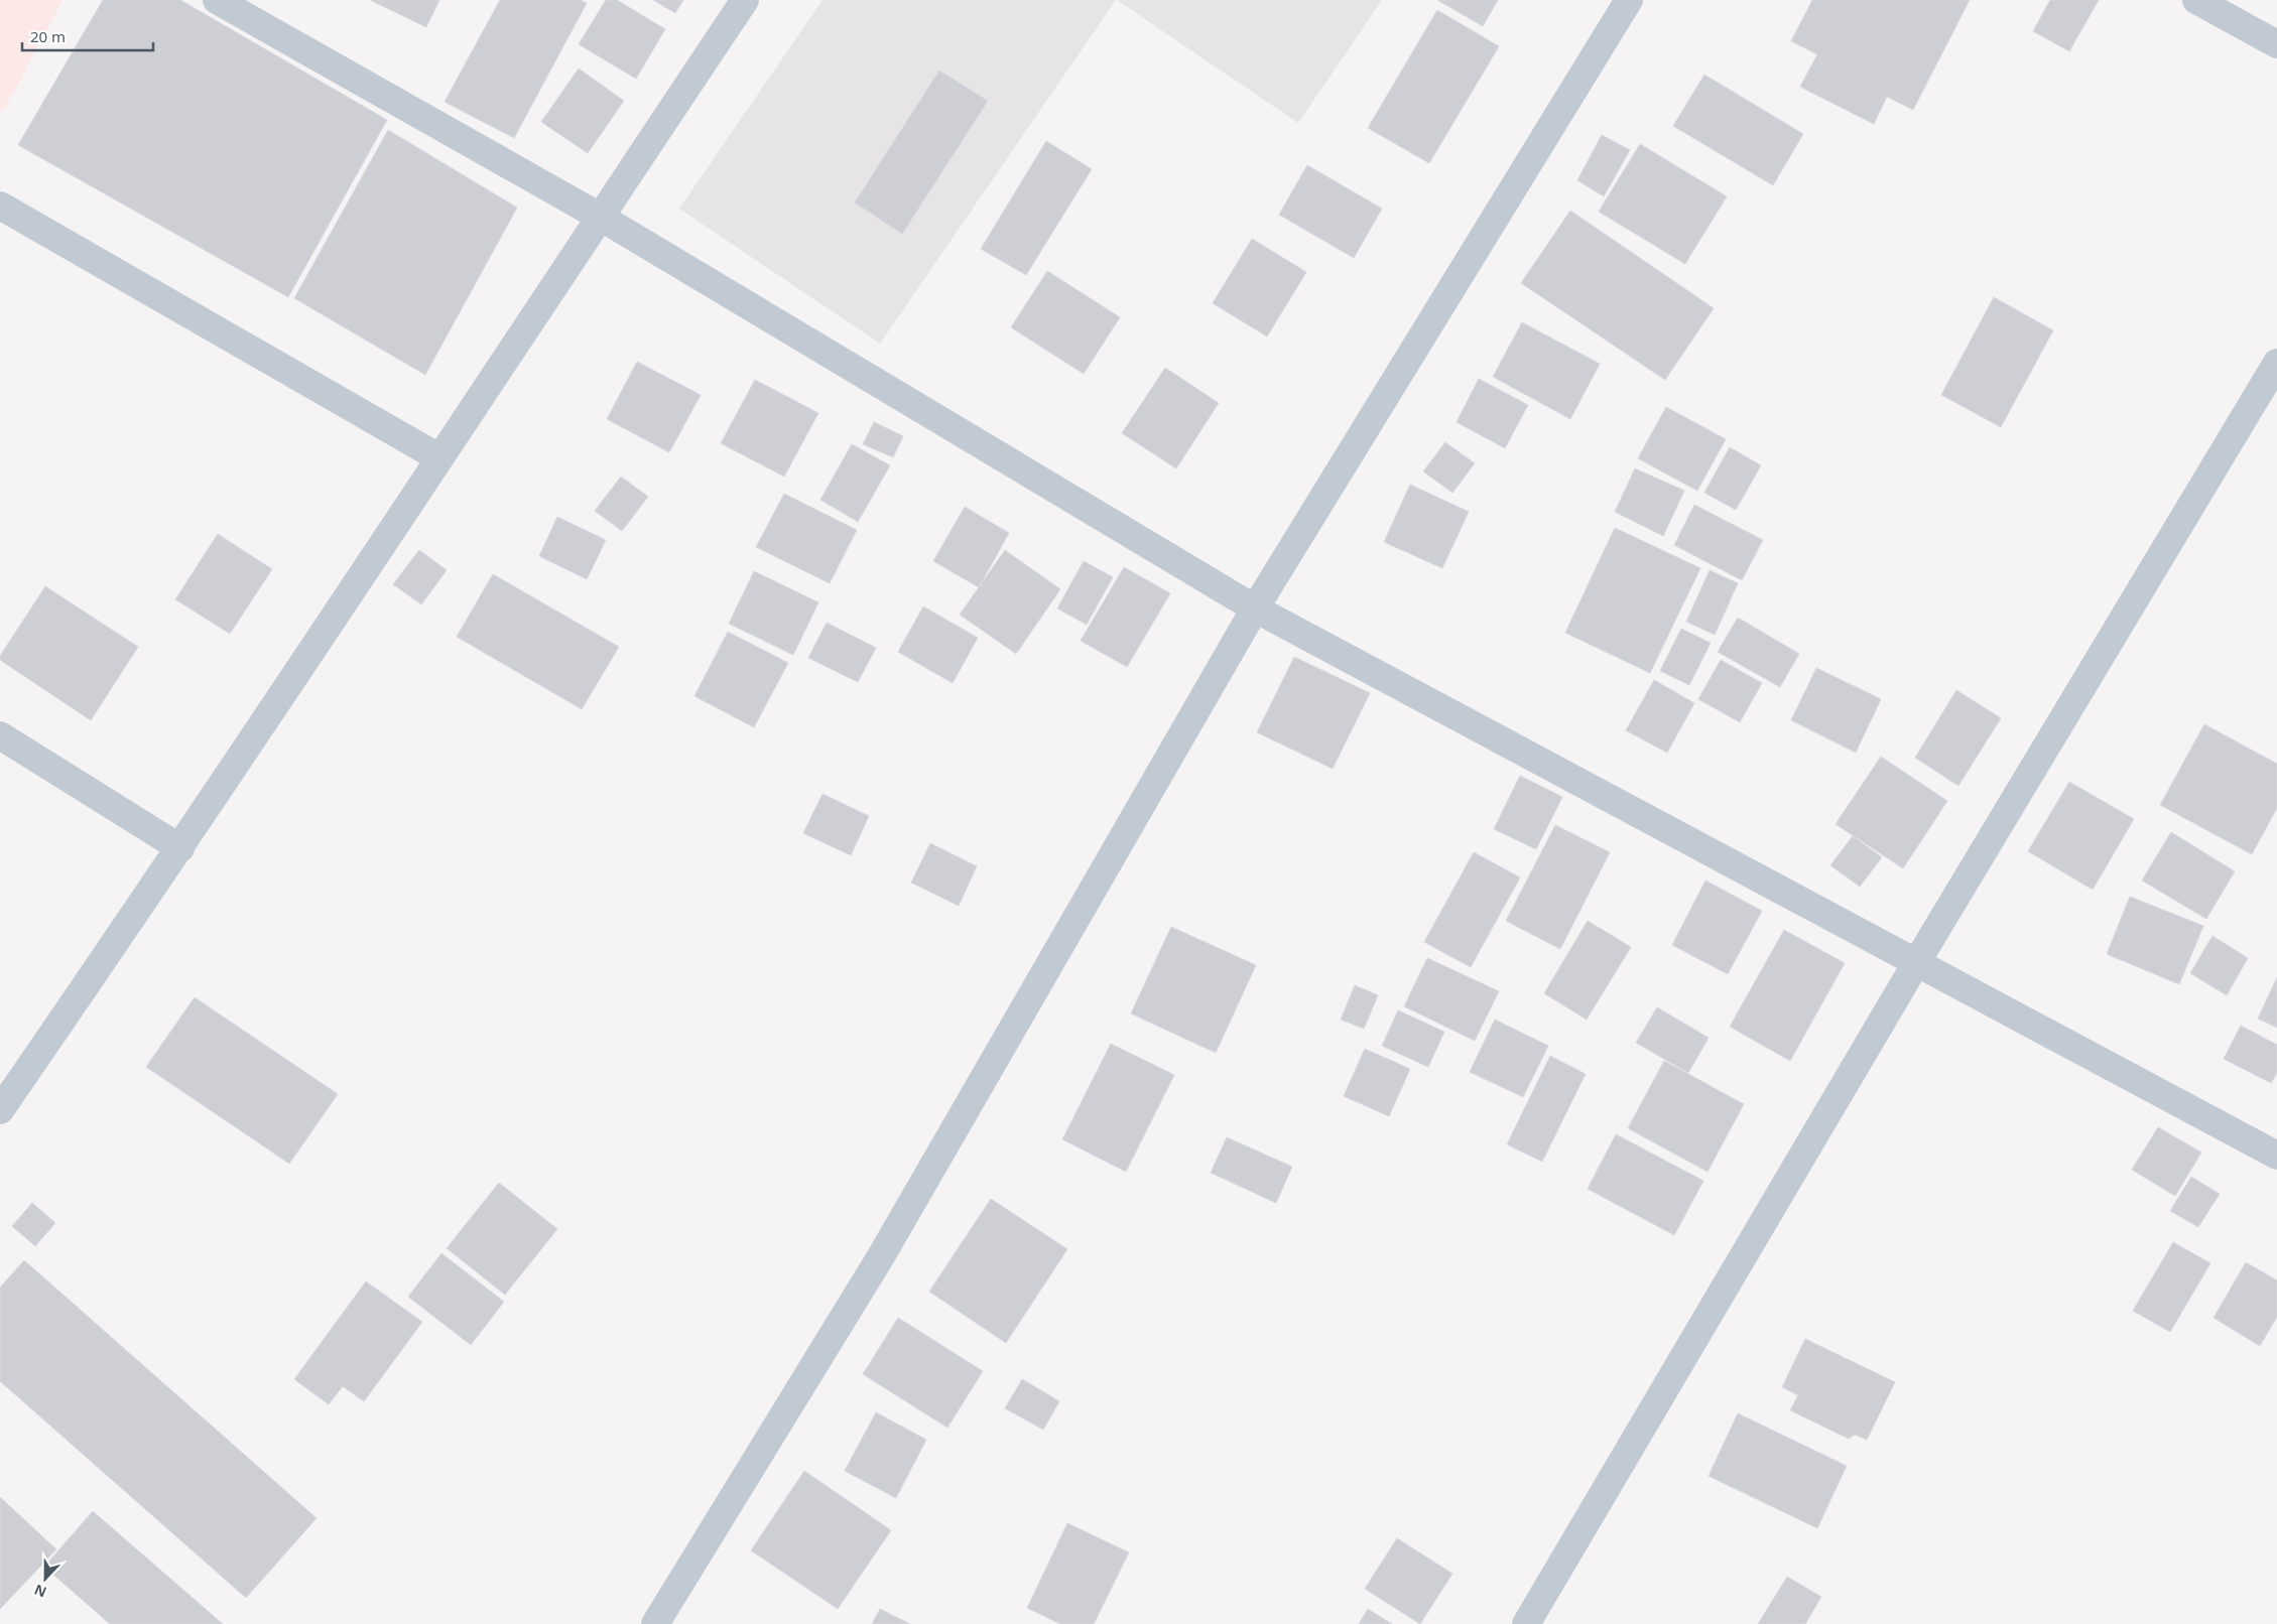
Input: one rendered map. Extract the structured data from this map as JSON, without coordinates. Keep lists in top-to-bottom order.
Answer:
{
  "scale_bar": "20 m",
  "north": "bottom"
}
